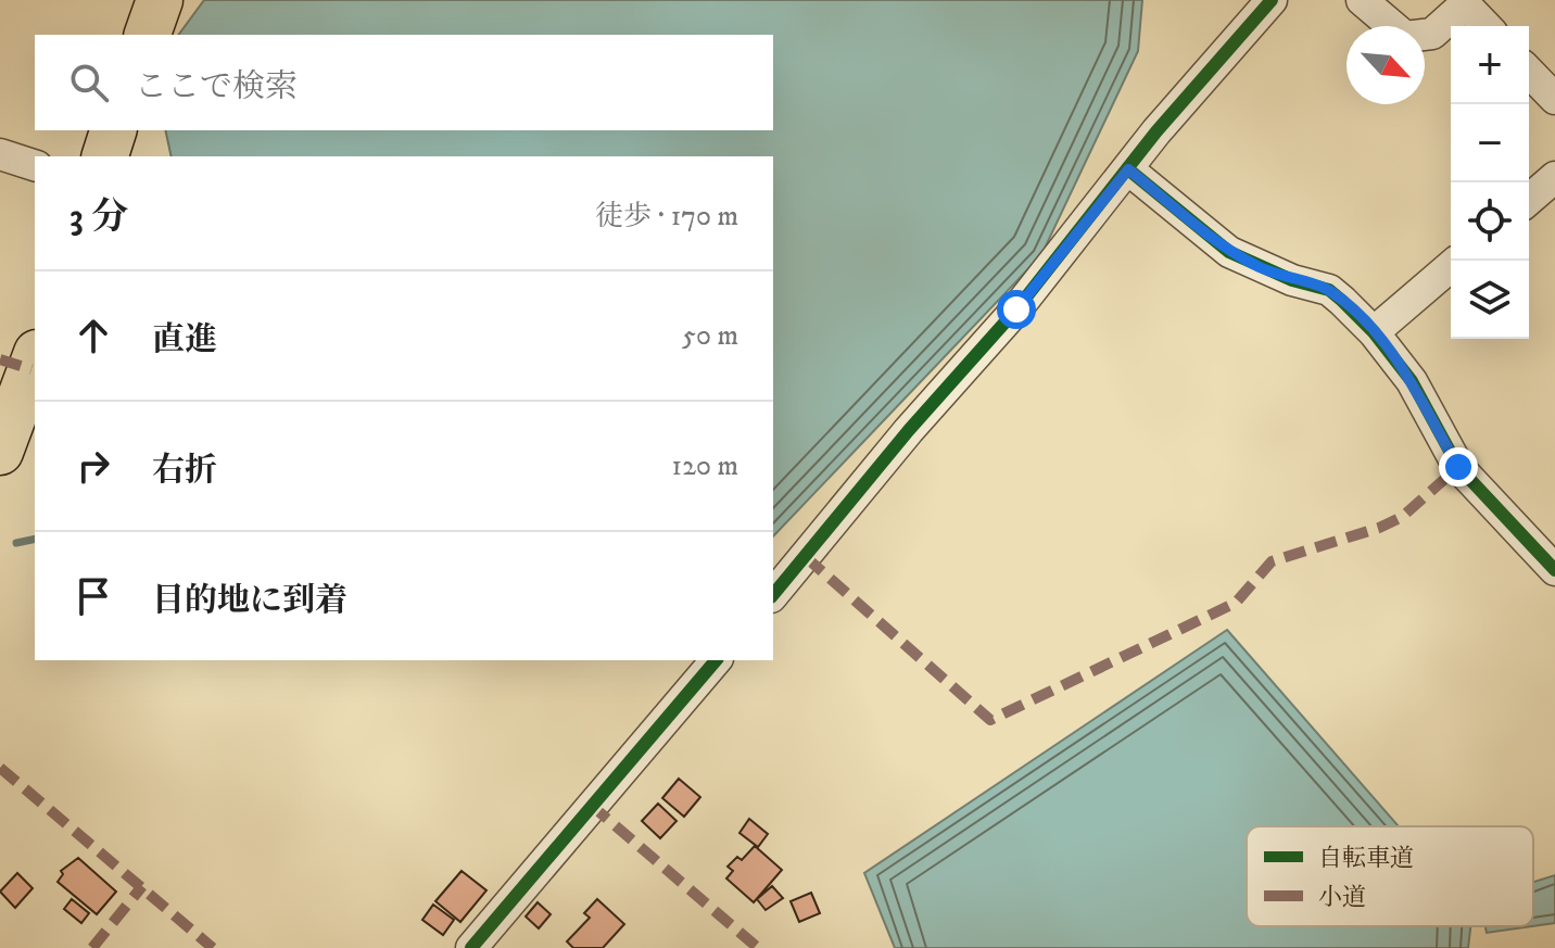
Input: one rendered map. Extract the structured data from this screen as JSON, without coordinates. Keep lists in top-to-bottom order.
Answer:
{
  "legend": ["自転車道", "小道"],
  "north": "bottom right",
  "page": {
    "map_buttons": ["+", "−"],
    "search": "ここで検索",
    "heading": ["3 分", "徒歩 · 170 m"],
    "list": [
      ["直進", "50 m"],
      ["右折", "120 m"],
      "目的地に到着"
    ]
  }
}
